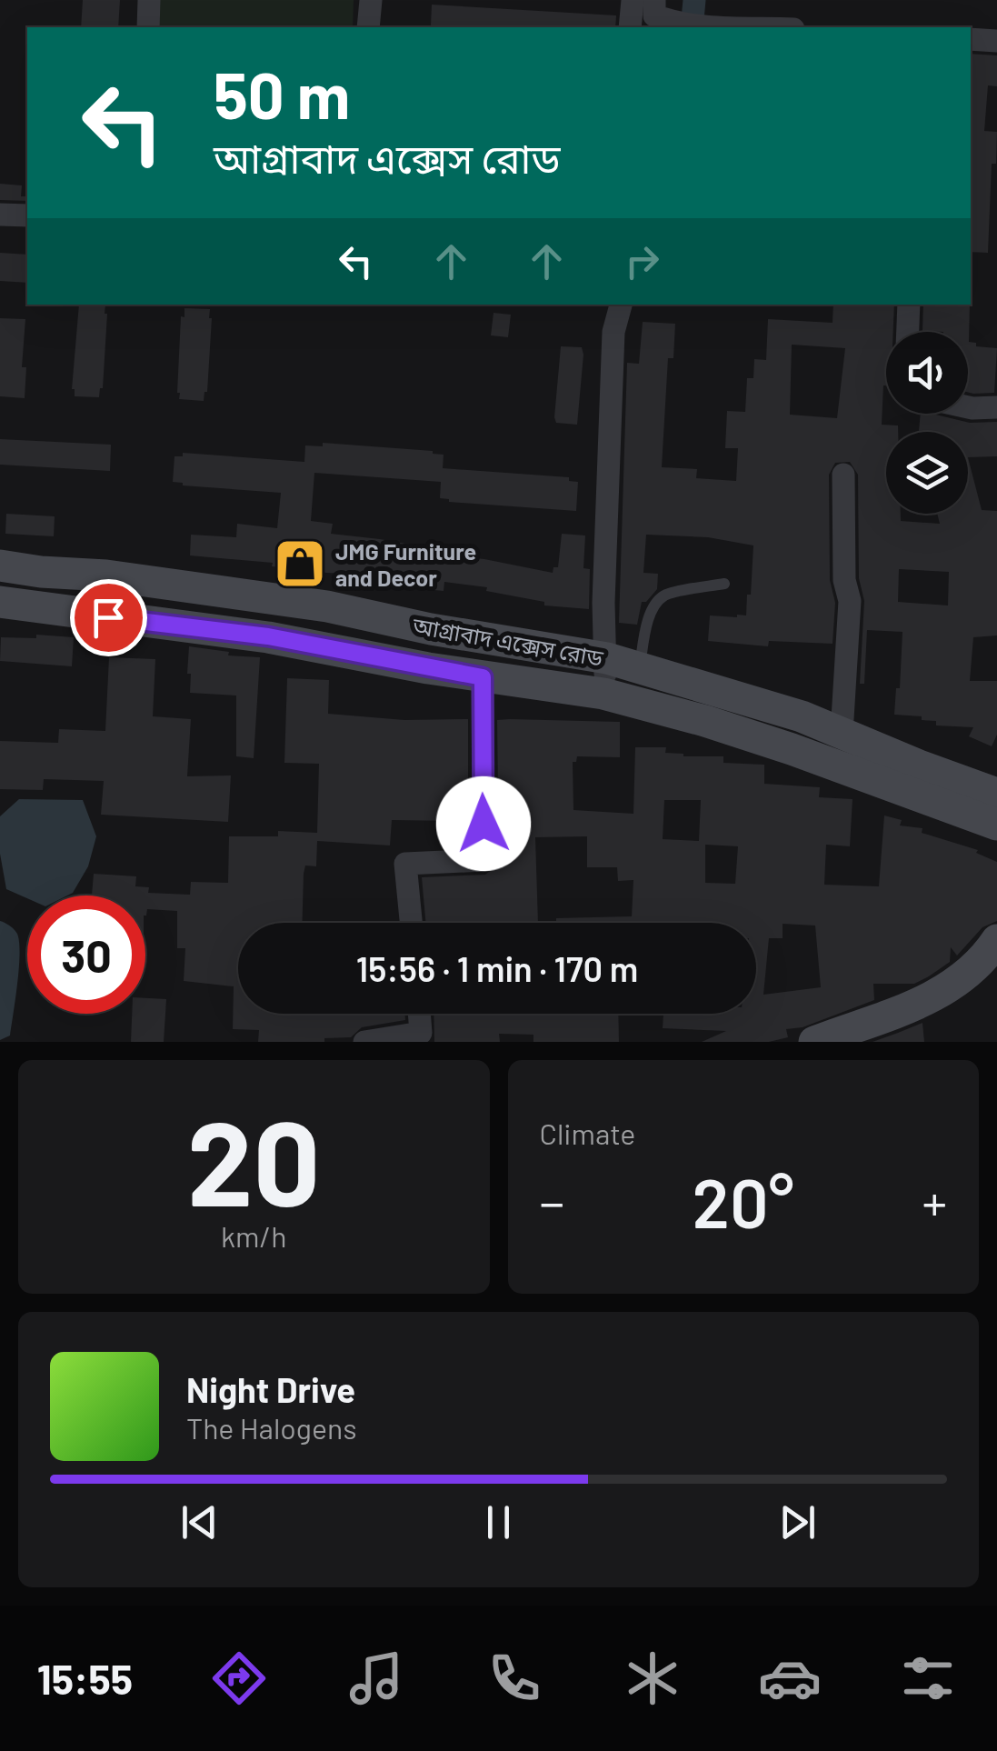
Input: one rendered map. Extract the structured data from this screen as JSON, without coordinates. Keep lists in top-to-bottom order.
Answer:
{
  "streets": {
    "main road": ["আগ্রাবাদ এক্সেস রোড"]
  },
  "places": {
    "shop": ["JMG Furniture and Decor"]
  },
  "page": {
    "turn": ["50 m", "আগ্রাবাদ এক্সেস রোড"],
    "limit": "30",
    "trip": "15:56 · 1 min · 170 m",
    "tile": [
      ["20", "km/h"],
      "Climate"
    ],
    "heat": ["−", "20°", "+"],
    "song": ["Night Drive", "The Halogens"],
    "tabs": "15:55"
  }
}
